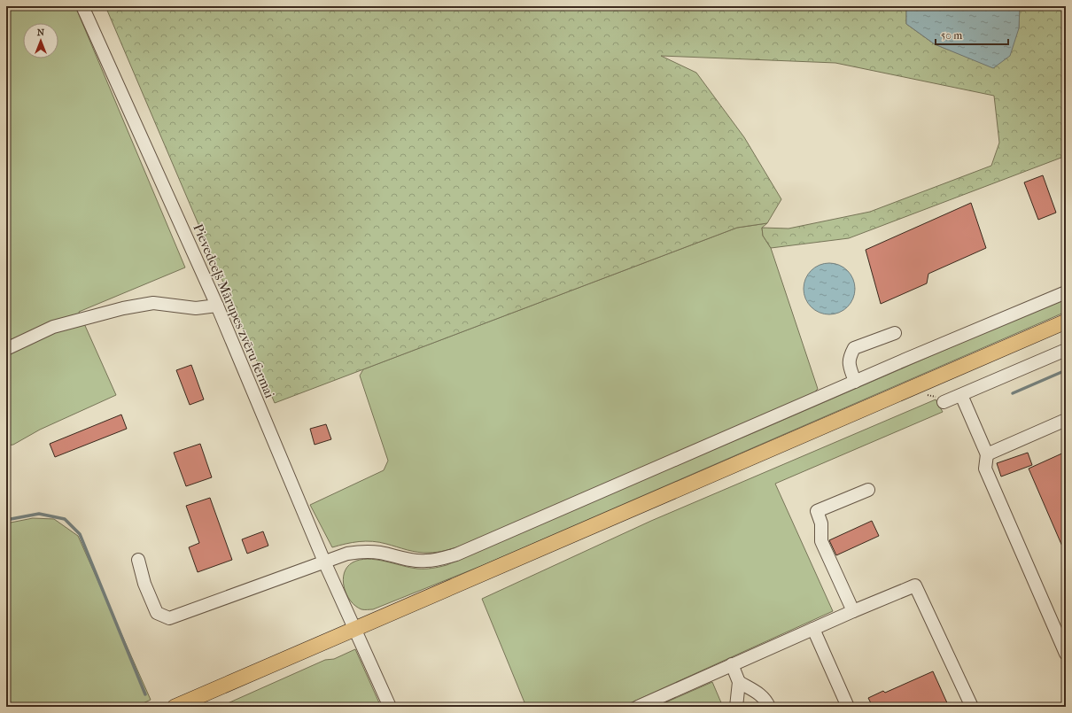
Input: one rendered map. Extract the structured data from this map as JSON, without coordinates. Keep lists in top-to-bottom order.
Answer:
{
  "streets": {
    "street": ["Pievedceļš Mārupes zvēru fermai"]
  },
  "scale_bar": "50 m",
  "north": "top"
}
